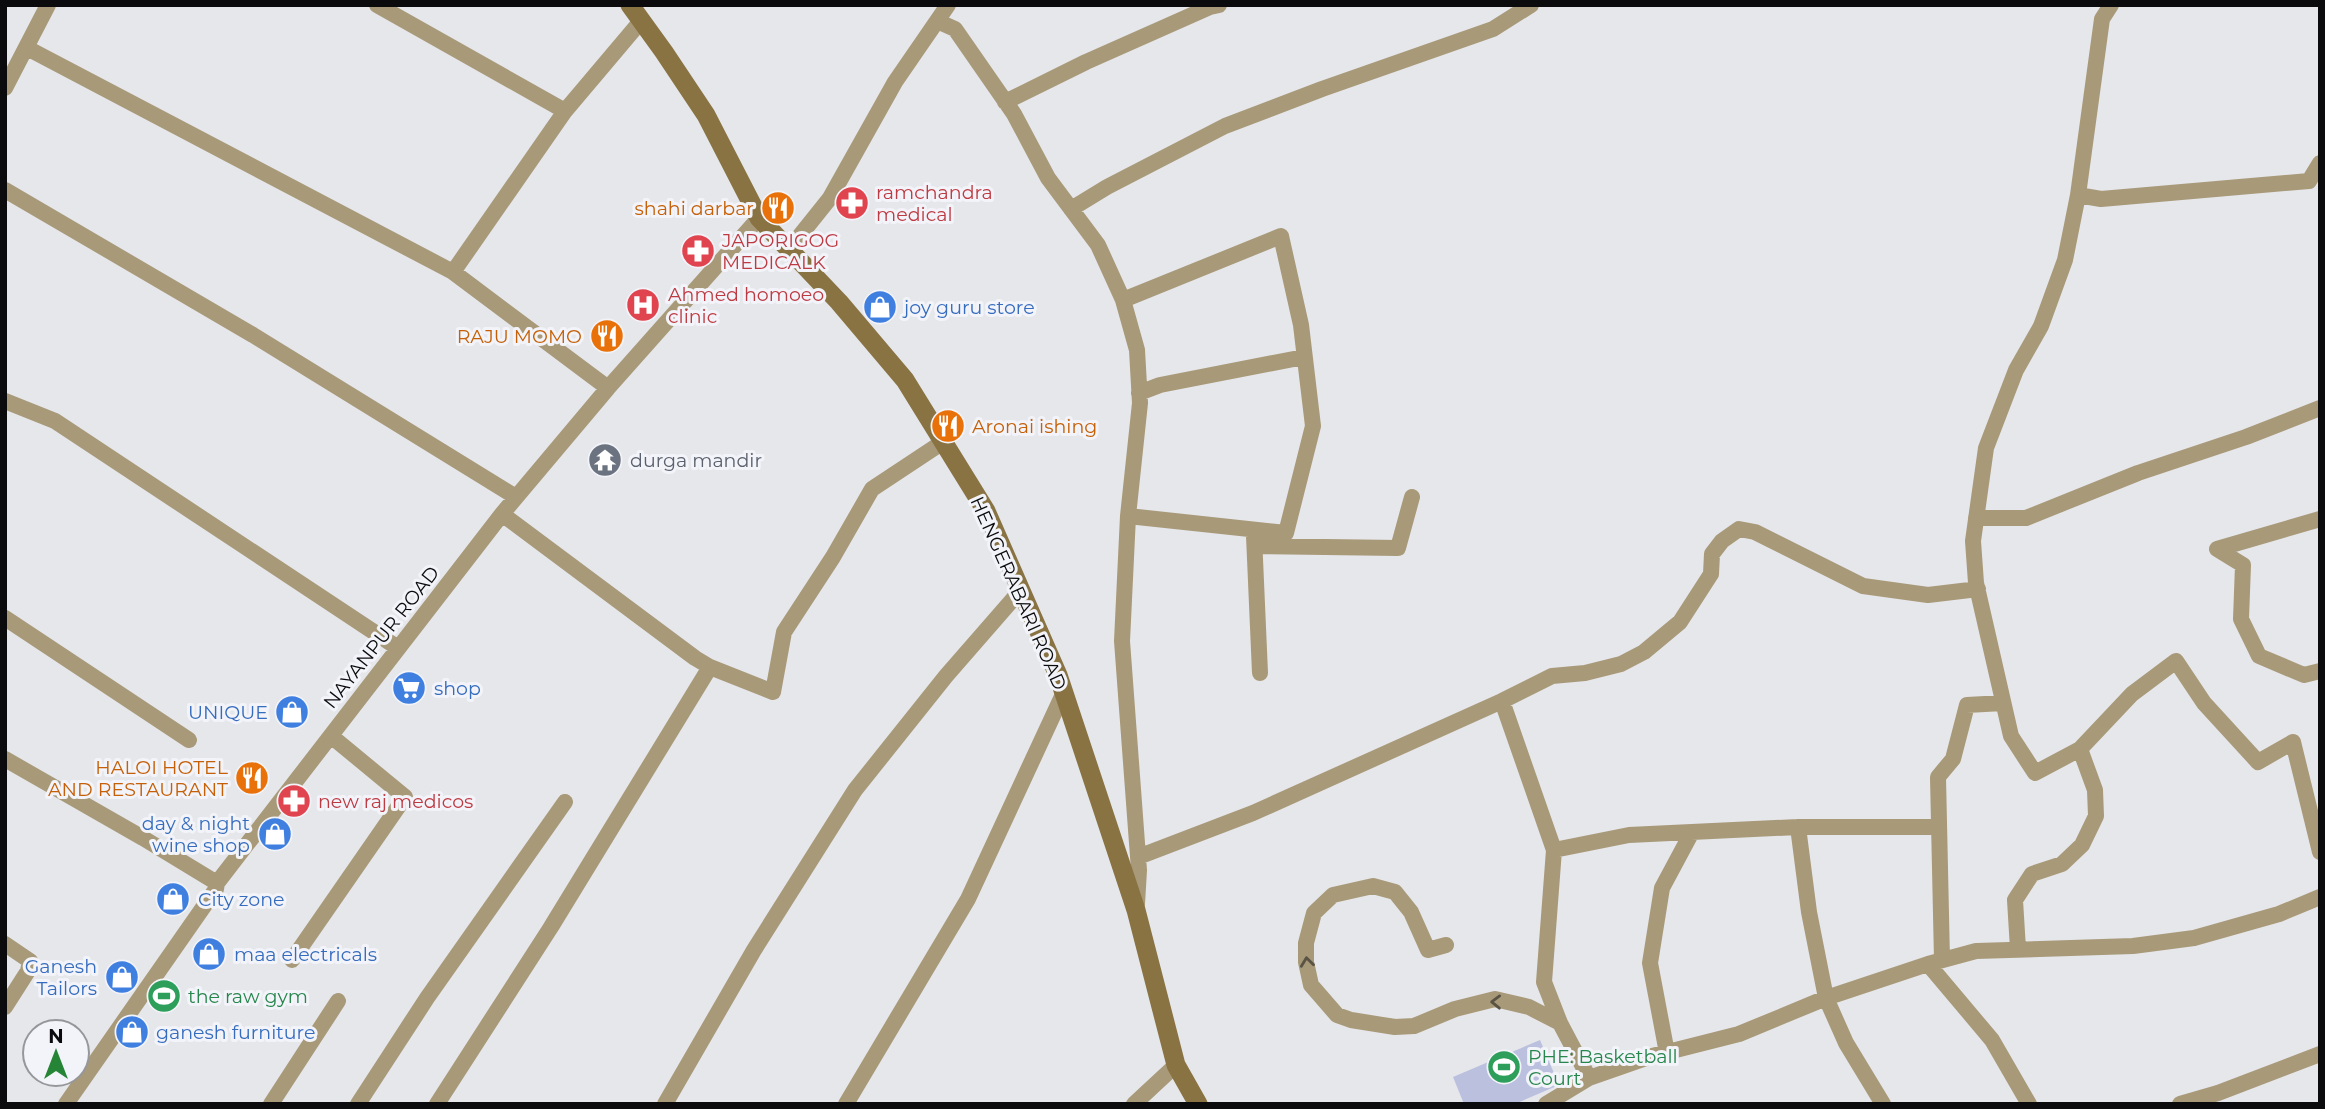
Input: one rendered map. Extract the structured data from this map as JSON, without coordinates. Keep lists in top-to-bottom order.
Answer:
{
  "streets": {
    "main road": ["HENGERABARI ROAD"],
    "street": ["NAYANPUR ROAD"]
  },
  "crossings": [
    ["HENGERABARI ROAD", "NAYANPUR ROAD"]
  ],
  "places": {
    "pharmacy": ["ramchandra medical", "JAPORIGOG MEDICALK", "new raj medicos"],
    "restaurant": [
      "shahi darbar",
      "RAJU MOMO",
      "Aronai ishing",
      "HALOI HOTEL AND RESTAURANT"
    ],
    "hospital": ["Ahmed homoeo clinic"],
    "shop": [
      "joy guru store",
      "UNIQUE",
      "day & night wine shop",
      "City zone",
      "maa electricals",
      "Ganesh Tailors",
      "ganesh furniture"
    ],
    "temple": ["durga mandir"],
    "supermarket": ["shop"],
    "sports": ["the raw gym", "PHE: Basketball Court"]
  },
  "north": "top"
}
